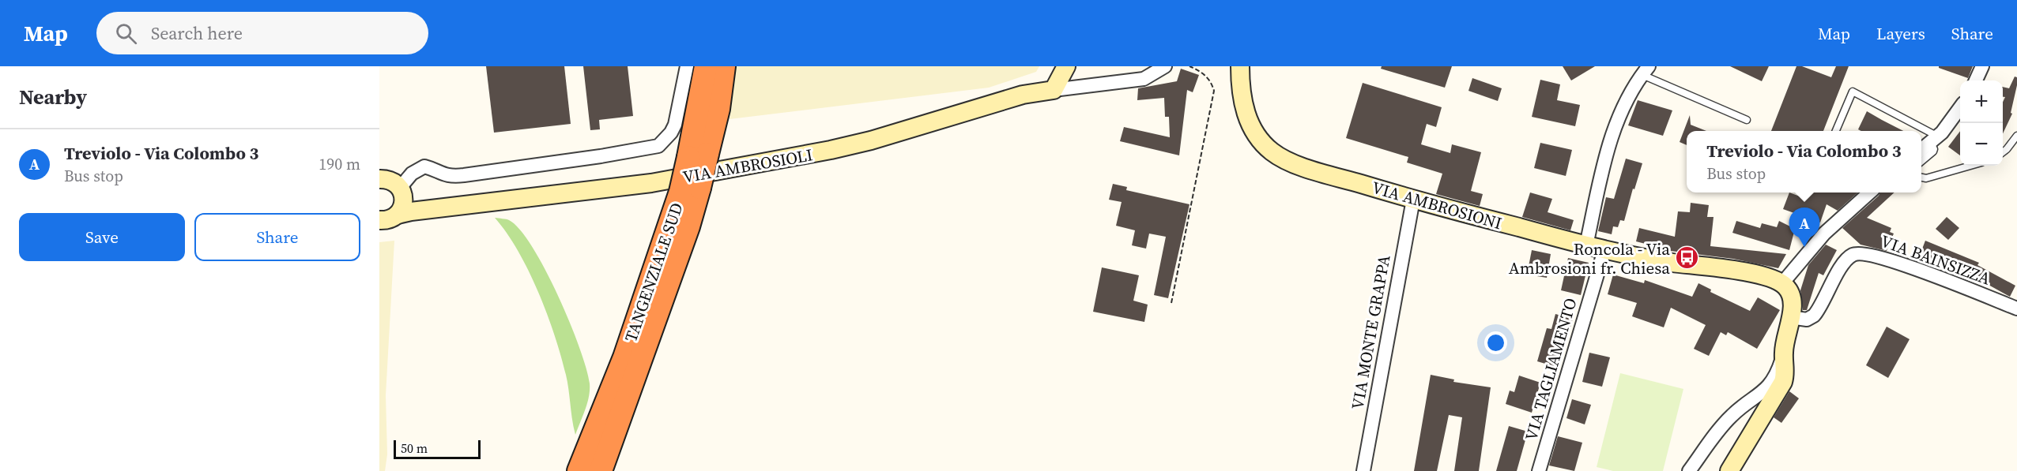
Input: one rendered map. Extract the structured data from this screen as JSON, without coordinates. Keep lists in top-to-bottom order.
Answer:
{
  "streets": {
    "highway": ["TANGENZIALE SUD"],
    "street": [
      "VIA AMBROSIOLI",
      "VIA AMBROSIONI",
      "VIA BAINSIZZA",
      "VIA MONTE GRAPPA",
      "VIA TAGLIAMENTO"
    ]
  },
  "crossings": [
    ["VIA AMBROSIONI", "VIA MONTE GRAPPA"],
    ["VIA AMBROSIONI", "VIA TAGLIAMENTO"]
  ],
  "places": {
    "bus stop": ["Roncola - Via Ambrosioni fr. Chiesa"]
  },
  "scale_bar": "50 m",
  "page": {
    "header": "Map",
    "search": "Search here",
    "nav": ["Map", "Layers", "Share"],
    "heading": "Nearby",
    "map_buttons": ["+", "−"],
    "list": [
      {
        "mark": "A",
        "name": "Treviolo - Via Colombo 3",
        "note": "Bus stop",
        "value": "190 m"
      }
    ],
    "popup": ["Treviolo - Via Colombo 3", "Bus stop"],
    "buttons": ["Save", "Share"],
    "pins": "A",
    "scale": "50 m"
  }
}
